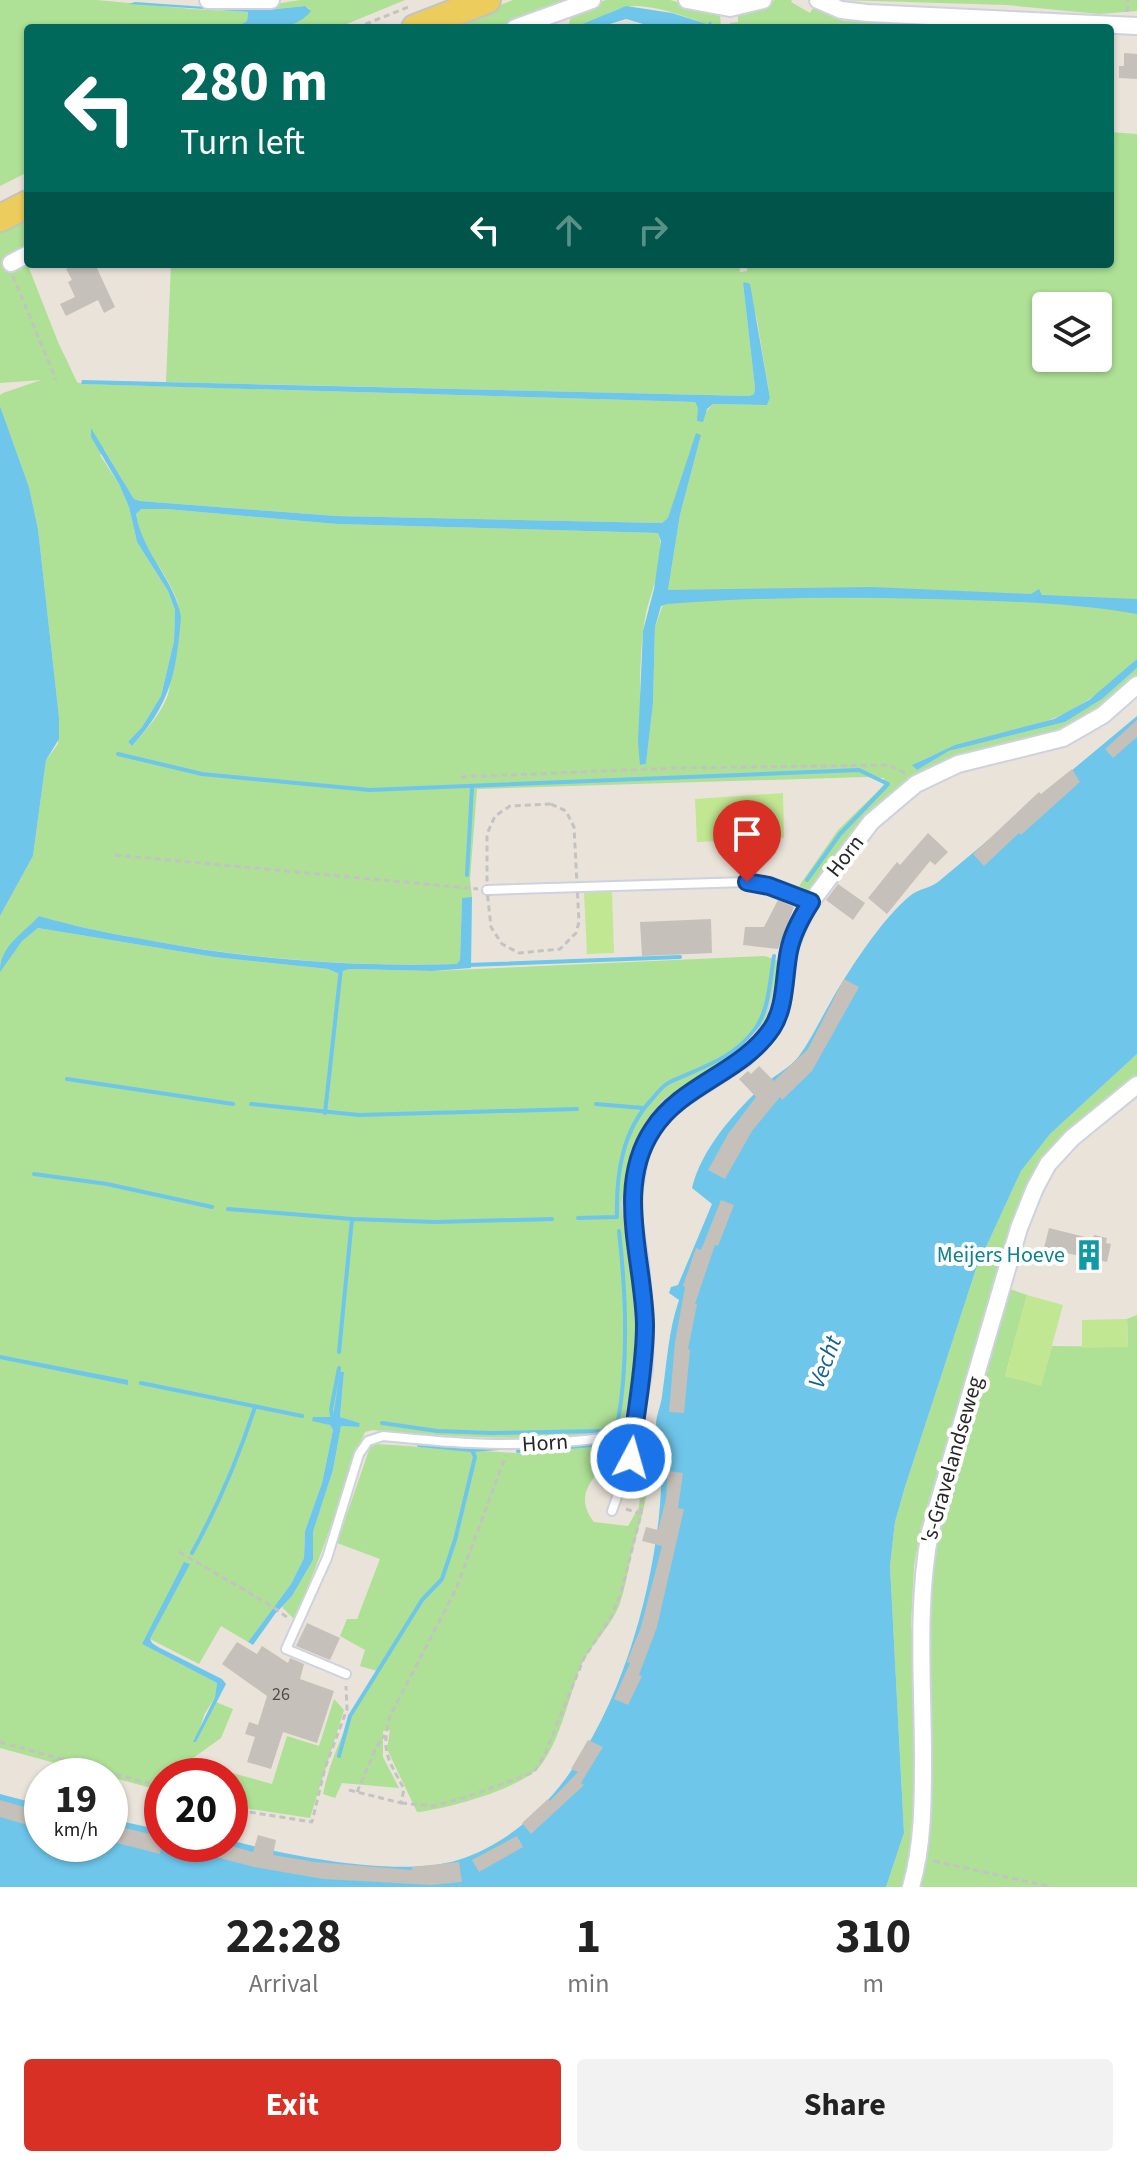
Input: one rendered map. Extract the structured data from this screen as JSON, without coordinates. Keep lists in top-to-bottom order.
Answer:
{
  "streets": {
    "street": ["Horn", "'s-Gravelandseweg"]
  },
  "water": ["Vecht"],
  "places": {
    "building": ["Meijers Hoeve"]
  },
  "house_numbers": ["26"],
  "page": {
    "turn": ["280 m", "Turn left"],
    "speed": "19 km/h",
    "limit": "20",
    "eta": [
      "22:28",
      "Arrival",
      "1",
      "min",
      "310",
      "m"
    ],
    "buttons": ["Exit", "Share"]
  }
}
